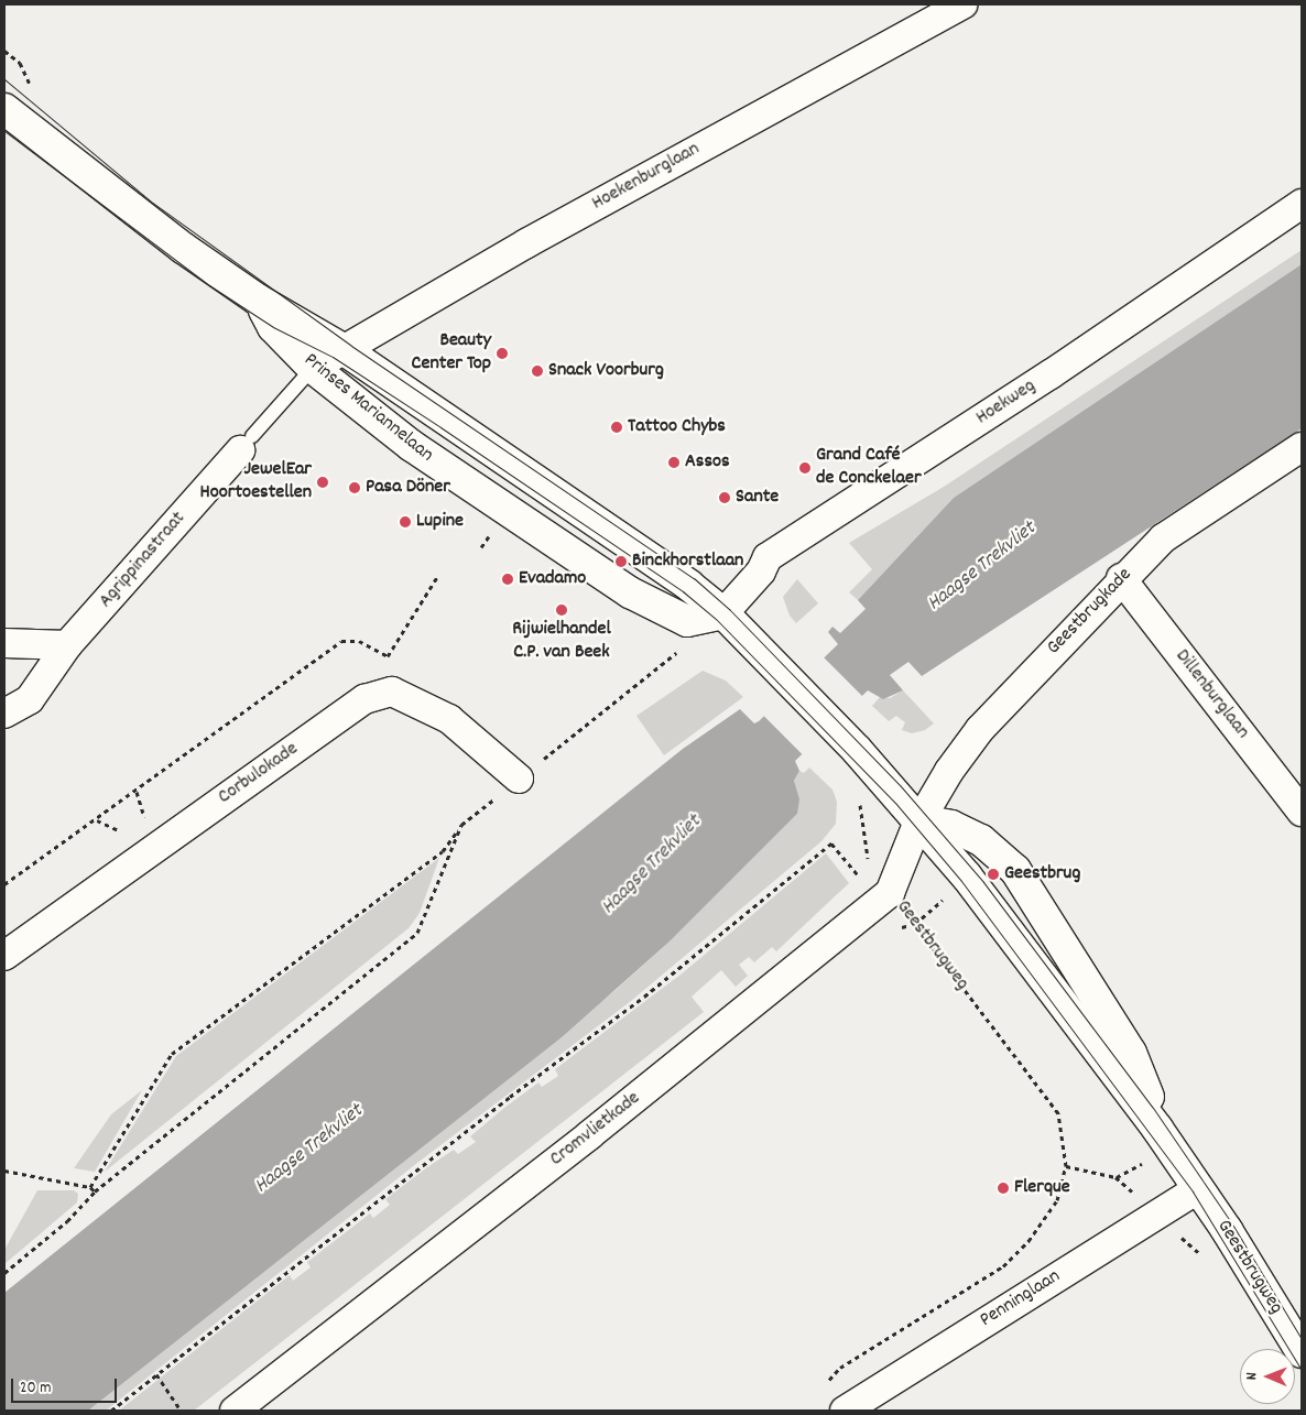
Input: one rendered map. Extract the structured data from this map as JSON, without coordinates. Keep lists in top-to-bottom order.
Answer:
{
  "streets": {
    "street": [
      "Hoekenburglaan",
      "Hoekweg",
      "Prinses Mariannelaan",
      "Agrippinastraat",
      "Geestbrugkade",
      "Dillenburglaan",
      "Corbulokade",
      "Geestbrugweg",
      "Cromvlietkade",
      "Penninglaan"
    ]
  },
  "crossings": [
    ["Hoekenburglaan", "Prinses Mariannelaan"],
    ["Hoekenburglaan", "Agrippinastraat"],
    ["Hoekweg", "Prinses Mariannelaan"],
    ["Prinses Mariannelaan", "Agrippinastraat"],
    ["Prinses Mariannelaan", "Geestbrugweg"],
    ["Geestbrugkade", "Dillenburglaan"],
    ["Geestbrugkade", "Geestbrugweg"],
    ["Geestbrugweg", "Cromvlietkade"],
    ["Geestbrugweg", "Penninglaan"]
  ],
  "water": ["Haagse Trekvliet"],
  "places": [
    "Beauty Center Top",
    "Snack Voorburg",
    "Tattoo Chybs",
    "Assos",
    "Grand Café de Conckelaer",
    "JewelEar Hoortoestellen",
    "Pasa Döner",
    "Sante",
    "Lupine",
    "Binckhorstlaan",
    "Evadamo",
    "Rijwielhandel C.P. van Beek",
    "Geestbrug",
    "Flerque"
  ],
  "scale_bar": "20 m",
  "north": "left"
}
